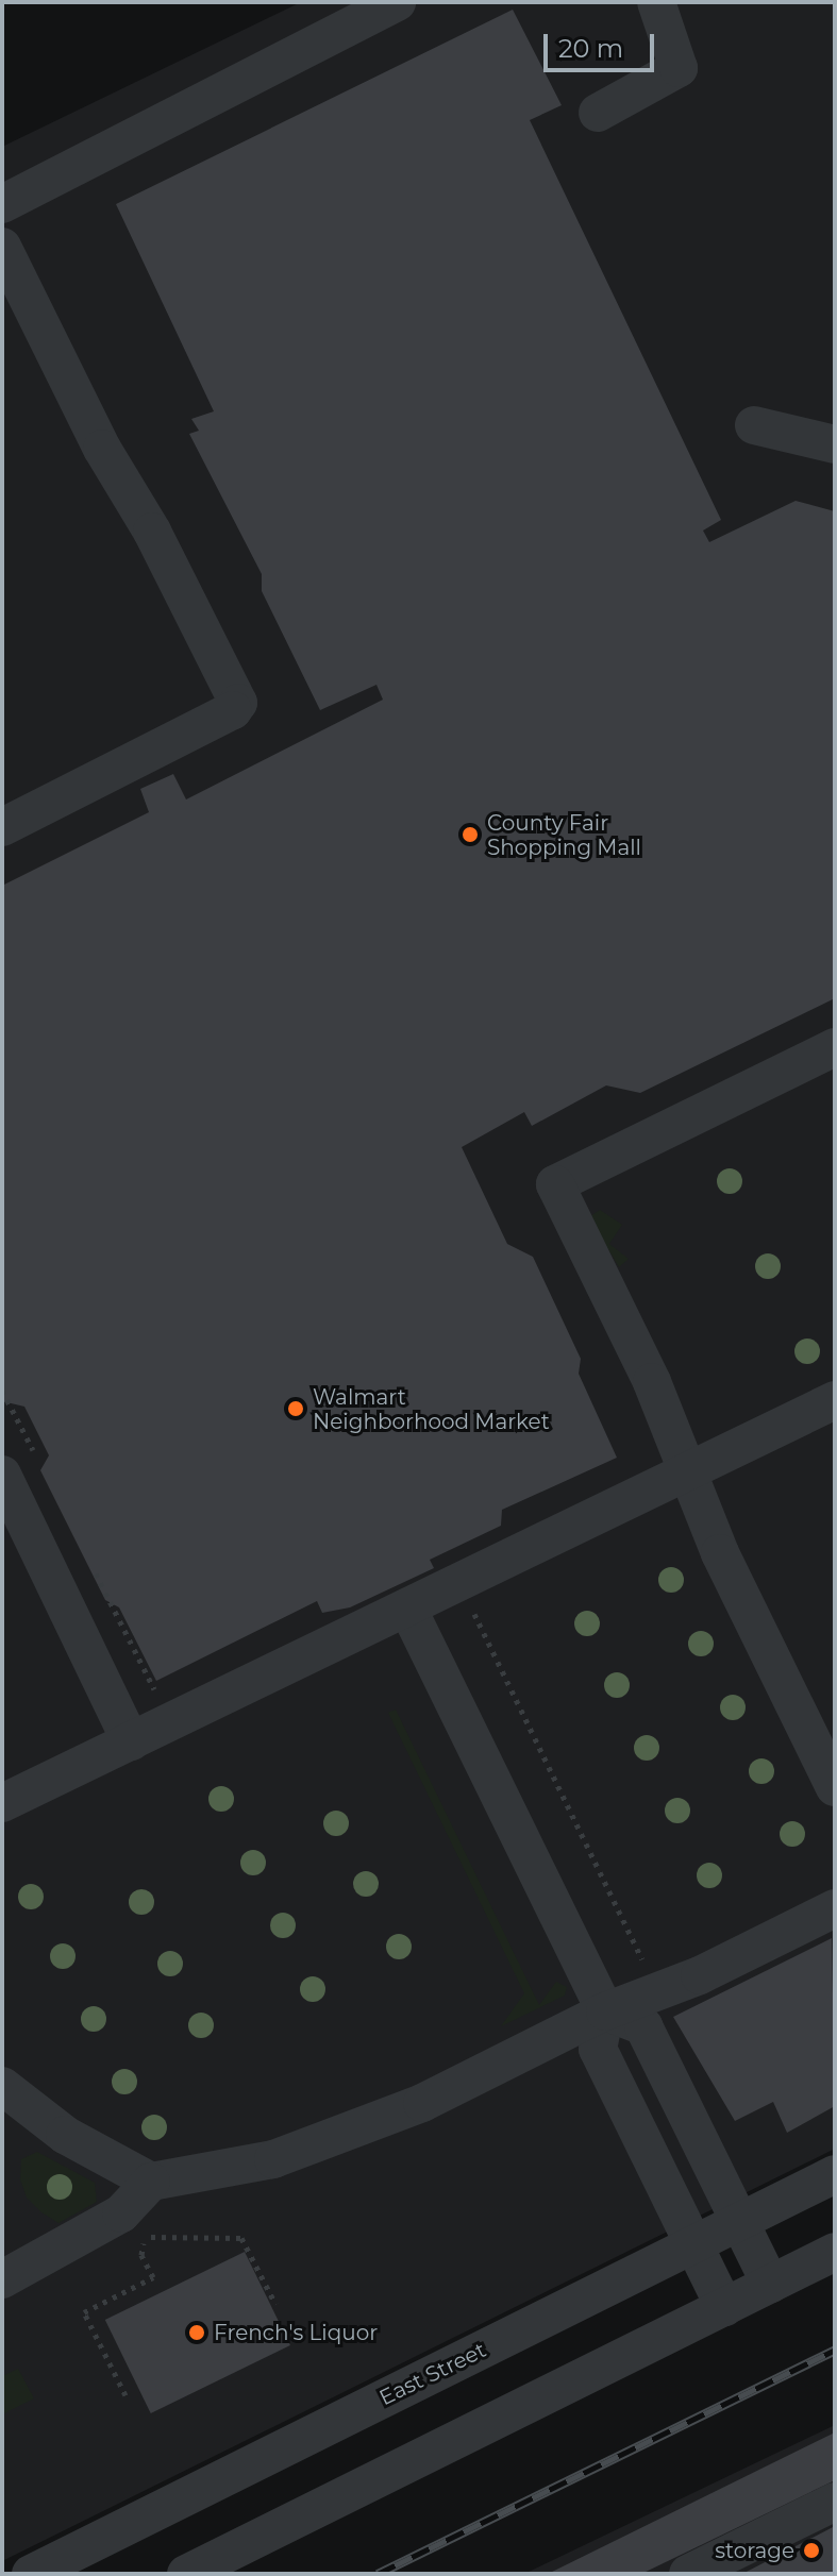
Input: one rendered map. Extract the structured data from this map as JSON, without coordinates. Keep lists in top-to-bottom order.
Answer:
{
  "streets": {
    "street": ["East Street"]
  },
  "places": [
    "County Fair Shopping Mall",
    "Walmart Neighborhood Market",
    "French's Liquor",
    "storage"
  ],
  "scale_bar": "20 m"
}
